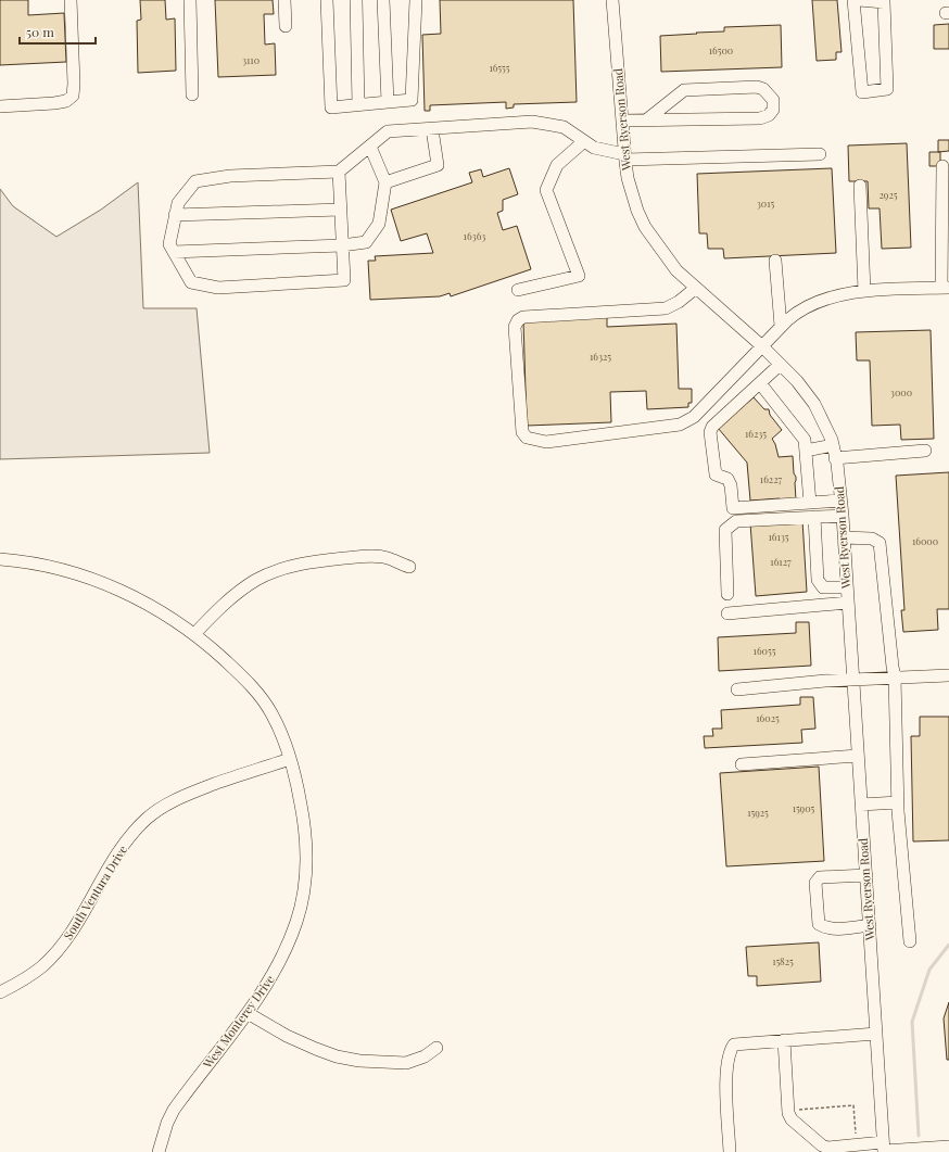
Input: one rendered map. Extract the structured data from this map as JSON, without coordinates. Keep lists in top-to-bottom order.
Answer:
{
  "streets": {
    "street": ["West Ryerson Road", "South Ventura Drive", "West Monterey Drive"]
  },
  "crossings": [
    ["South Ventura Drive", "West Monterey Drive"]
  ],
  "house_numbers": [
    "16500",
    "3110",
    "16555",
    "2925",
    "3015",
    "16363",
    "16325",
    "3000",
    "16235",
    "16227",
    "16135",
    "16000",
    "16127",
    "16055",
    "16025",
    "15905",
    "15925",
    "15825"
  ],
  "scale_bar": "50 m"
}
